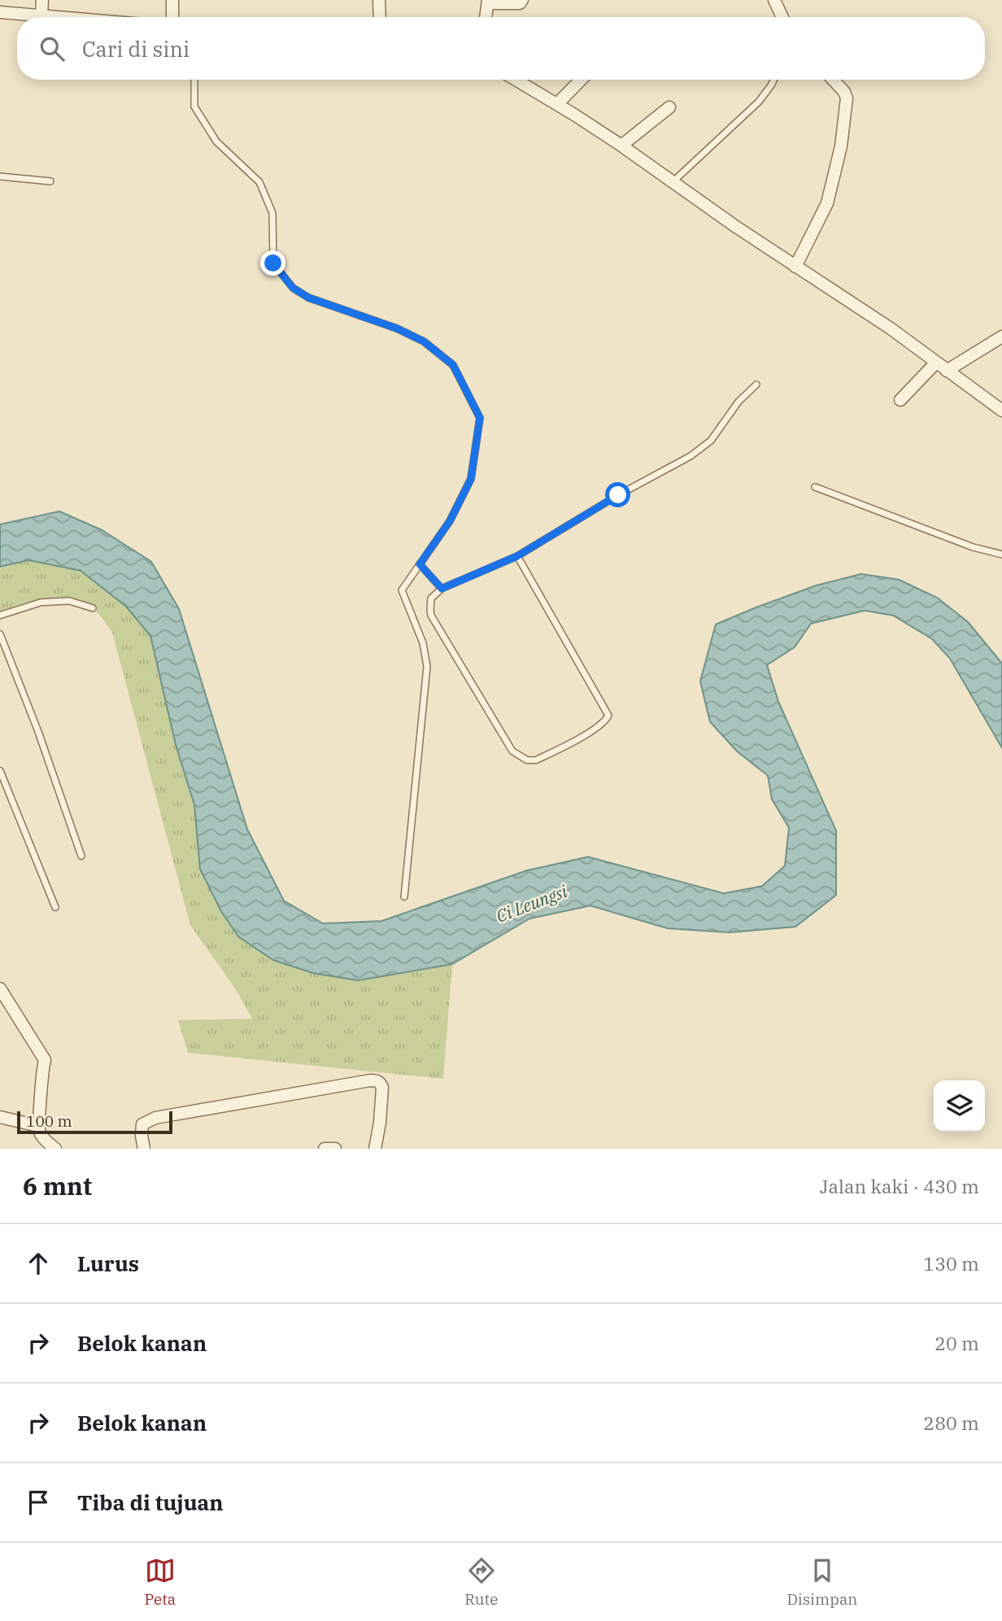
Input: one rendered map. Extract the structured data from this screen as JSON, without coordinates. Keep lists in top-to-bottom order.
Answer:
{
  "water": ["Ci Leungsi"],
  "scale_bar": "100 m",
  "page": {
    "search": "Cari di sini",
    "scale": "100 m",
    "heading": ["6 mnt", "Jalan kaki · 430 m"],
    "list": [
      ["Lurus", "130 m"],
      ["Belok kanan", "20 m"],
      ["Belok kanan", "280 m"],
      "Tiba di tujuan"
    ],
    "nav": ["Peta", "Rute", "Disimpan"]
  }
}
